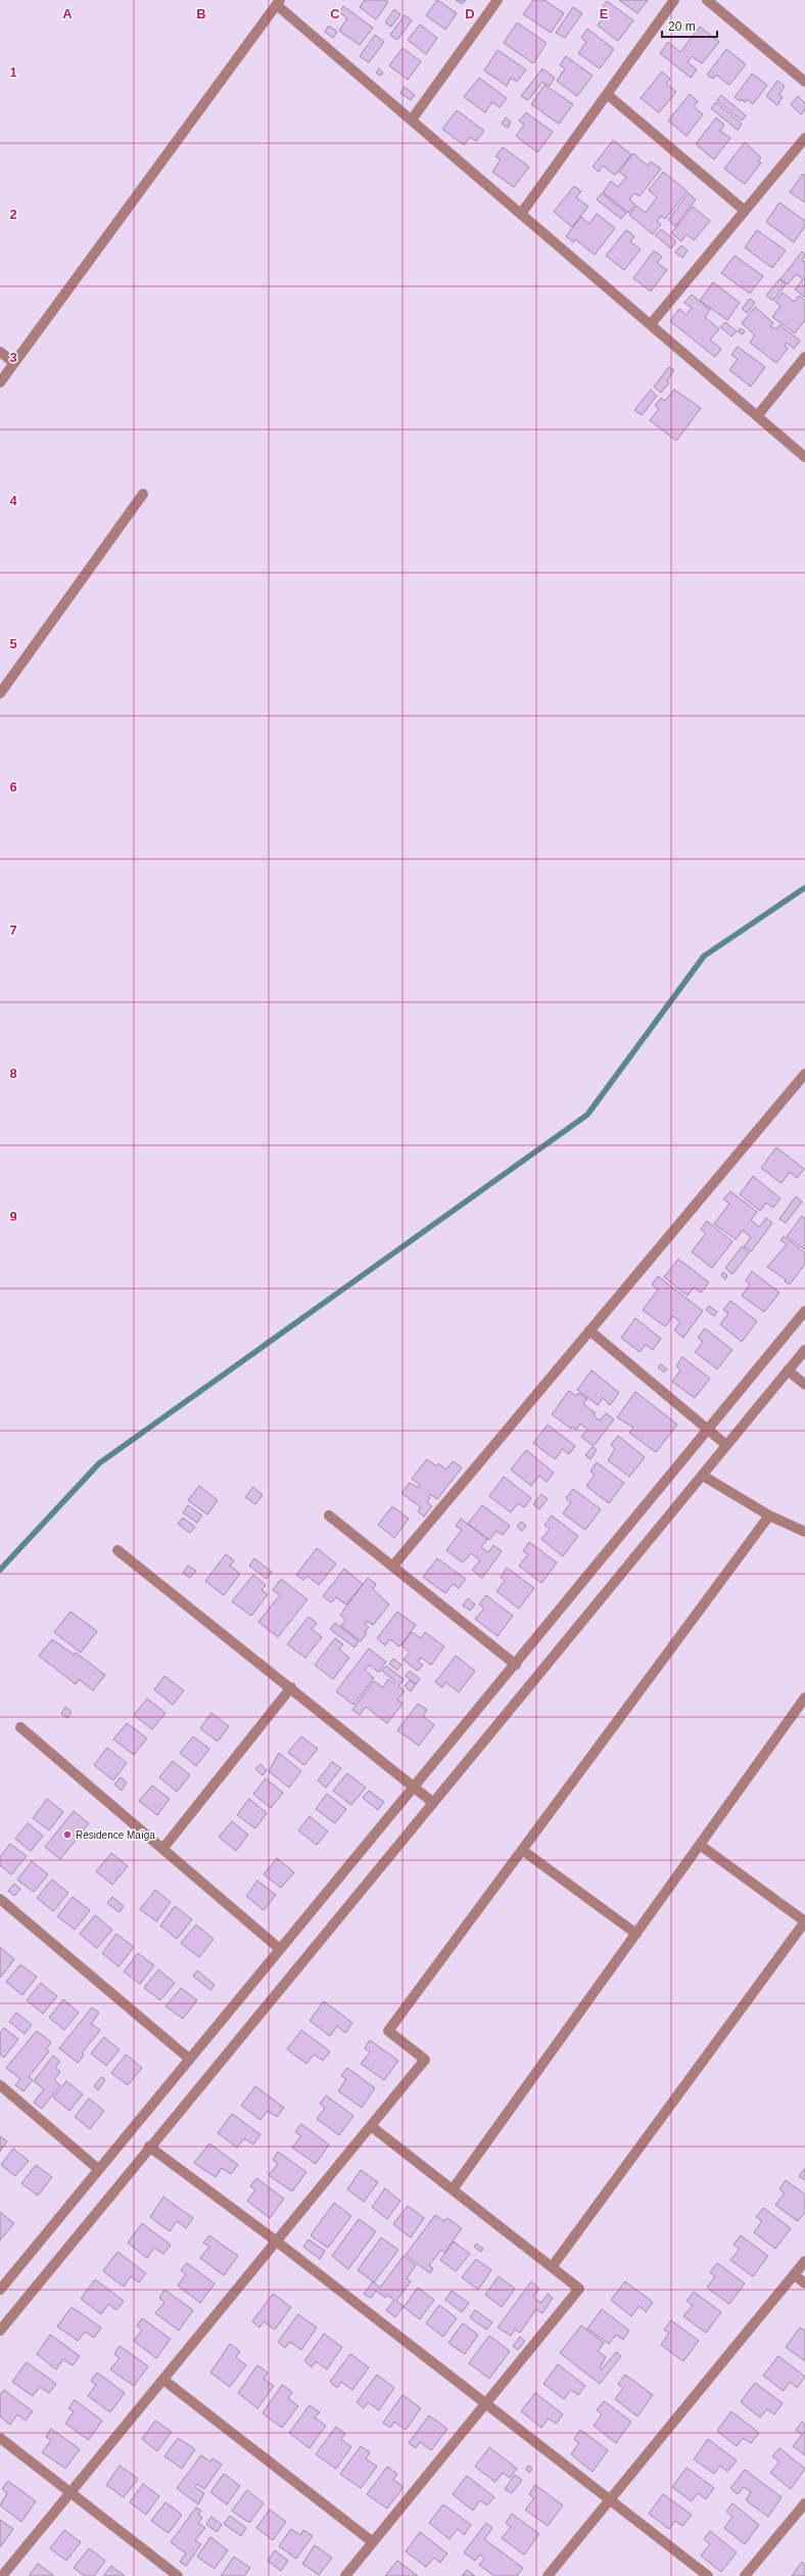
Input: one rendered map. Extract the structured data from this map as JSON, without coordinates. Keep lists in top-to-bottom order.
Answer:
{
  "places": ["Résidence Maïga"],
  "scale_bar": "20 m",
  "grid": {
    "columns": [
      "A",
      "B",
      "C",
      "D",
      "E"
    ],
    "rows": [
      "1",
      "2",
      "3",
      "4",
      "5",
      "6",
      "7",
      "8",
      "9"
    ]
  }
}
